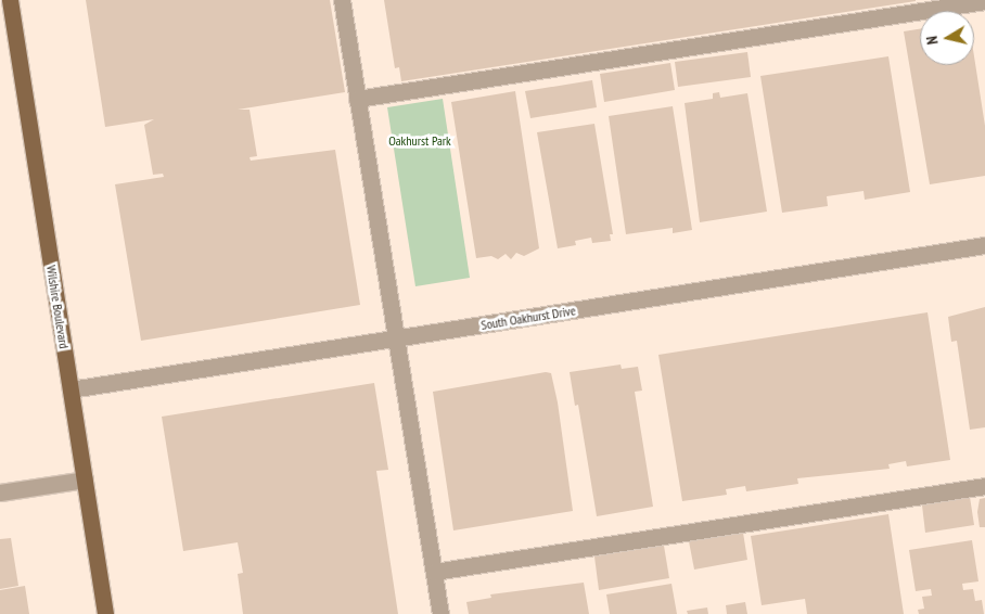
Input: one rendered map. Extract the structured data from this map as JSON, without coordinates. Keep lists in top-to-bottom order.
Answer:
{
  "streets": {
    "main road": ["Wilshire Boulevard"],
    "street": ["South Oakhurst Drive"]
  },
  "crossings": [
    ["Wilshire Boulevard", "South Oakhurst Drive"]
  ],
  "parks": ["Oakhurst Park"],
  "north": "left"
}
